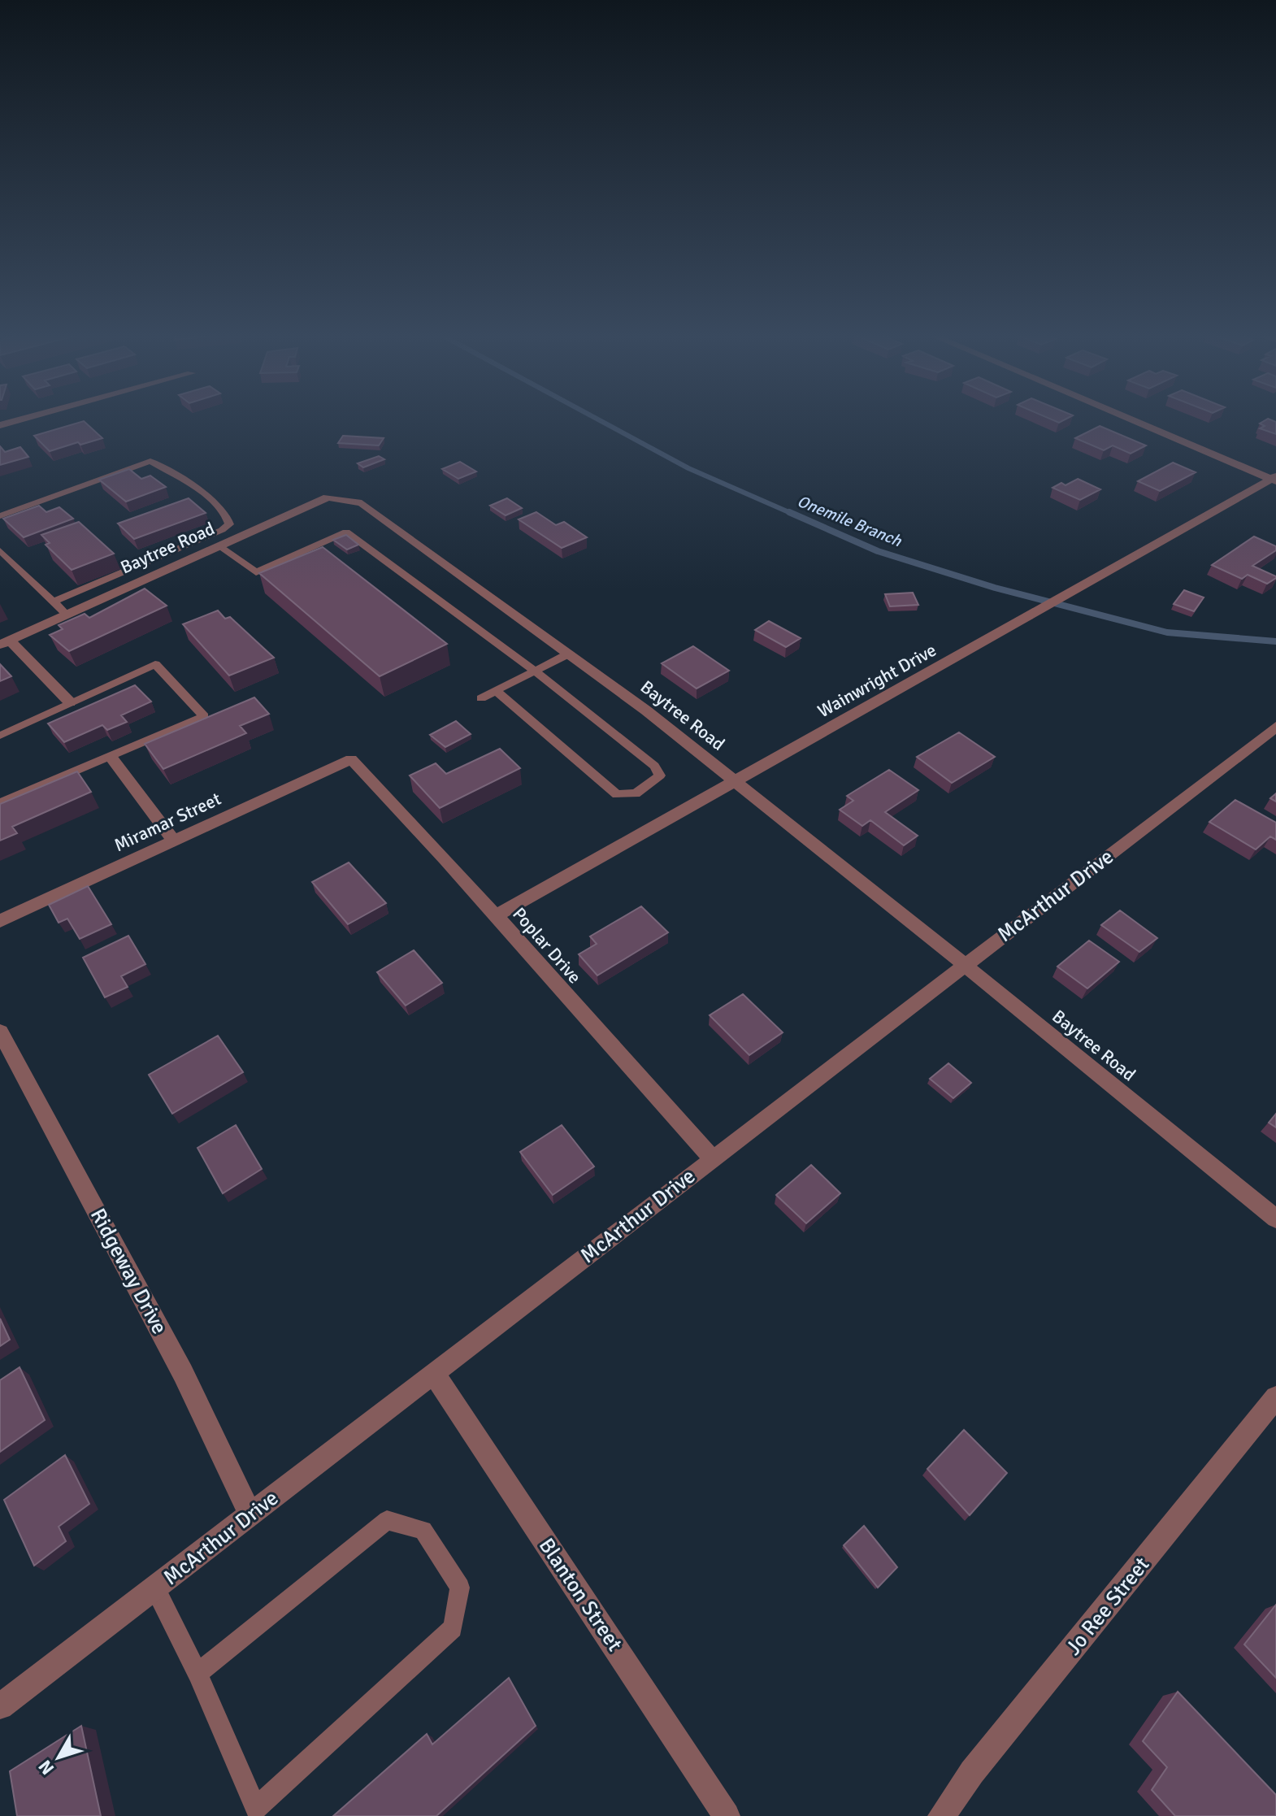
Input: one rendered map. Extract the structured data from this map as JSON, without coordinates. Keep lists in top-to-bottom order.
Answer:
{
  "streets": {
    "street": [
      "Baytree Road",
      "Wainwright Drive",
      "Miramar Street",
      "McArthur Drive",
      "Poplar Drive",
      "Ridgeway Drive",
      "Blanton Street",
      "Jo Ree Street"
    ]
  },
  "crossings": [
    ["Baytree Road", "Wainwright Drive"],
    ["Baytree Road", "McArthur Drive"],
    ["Wainwright Drive", "Poplar Drive"],
    ["Miramar Street", "Poplar Drive"],
    ["McArthur Drive", "Poplar Drive"],
    ["McArthur Drive", "Ridgeway Drive"],
    ["McArthur Drive", "Blanton Street"]
  ],
  "water": ["Onemile Branch"],
  "north": "bottom left"
}
